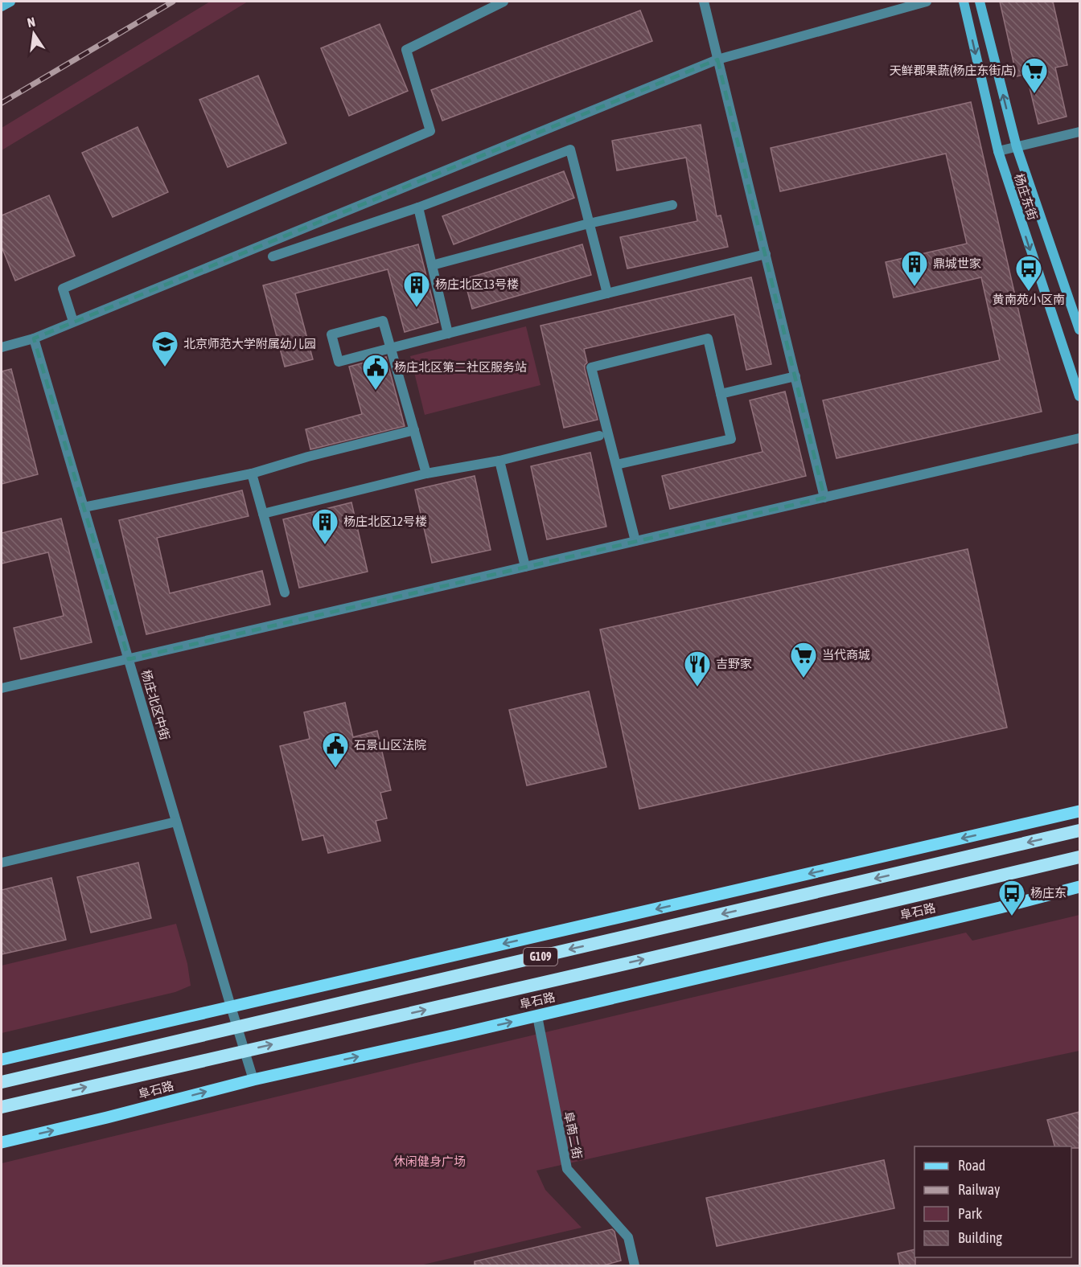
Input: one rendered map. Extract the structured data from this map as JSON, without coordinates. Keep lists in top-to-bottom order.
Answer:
{
  "streets": {
    "highway": ["阜石路", "G109"],
    "main road": ["杨庄东街"],
    "street": ["杨庄北区中街", "阜南二街"]
  },
  "crossings": [
    ["杨庄北区中街", "阜石路"],
    ["阜石路", "阜南二街"]
  ],
  "parks": ["休闲健身广场"],
  "places": {
    "supermarket": ["天鲜郡果蔬(杨庄东街店)", "当代商城"],
    "building": ["鼎城世家", "杨庄北区13号楼", "杨庄北区12号楼"],
    "bus stop": ["黄南苑小区南", "杨庄东"],
    "school or university": ["北京师范大学附属幼儿园"],
    "public building": ["杨庄北区第二社区服务站", "石景山区法院"],
    "restaurant": ["吉野家"]
  },
  "legend": [
    "Road",
    "Railway",
    "Park",
    "Building"
  ],
  "north": "top"
}
